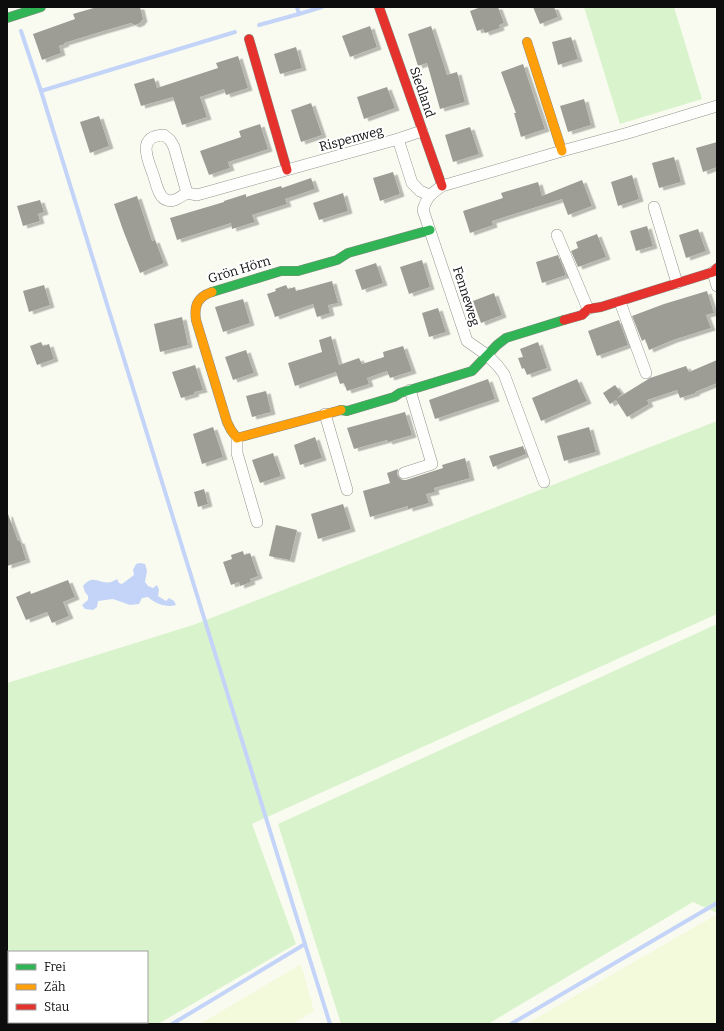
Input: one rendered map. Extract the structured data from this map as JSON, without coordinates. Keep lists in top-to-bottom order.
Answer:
{
  "streets": {
    "street": [
      "Siedland",
      "Rispenweg",
      "Grön Hörn",
      "Fenneweg"
    ]
  },
  "crossings": [
    ["Siedland", "Rispenweg"],
    ["Grön Hörn", "Fenneweg"]
  ],
  "legend": ["Frei", "Zäh", "Stau"]
}
